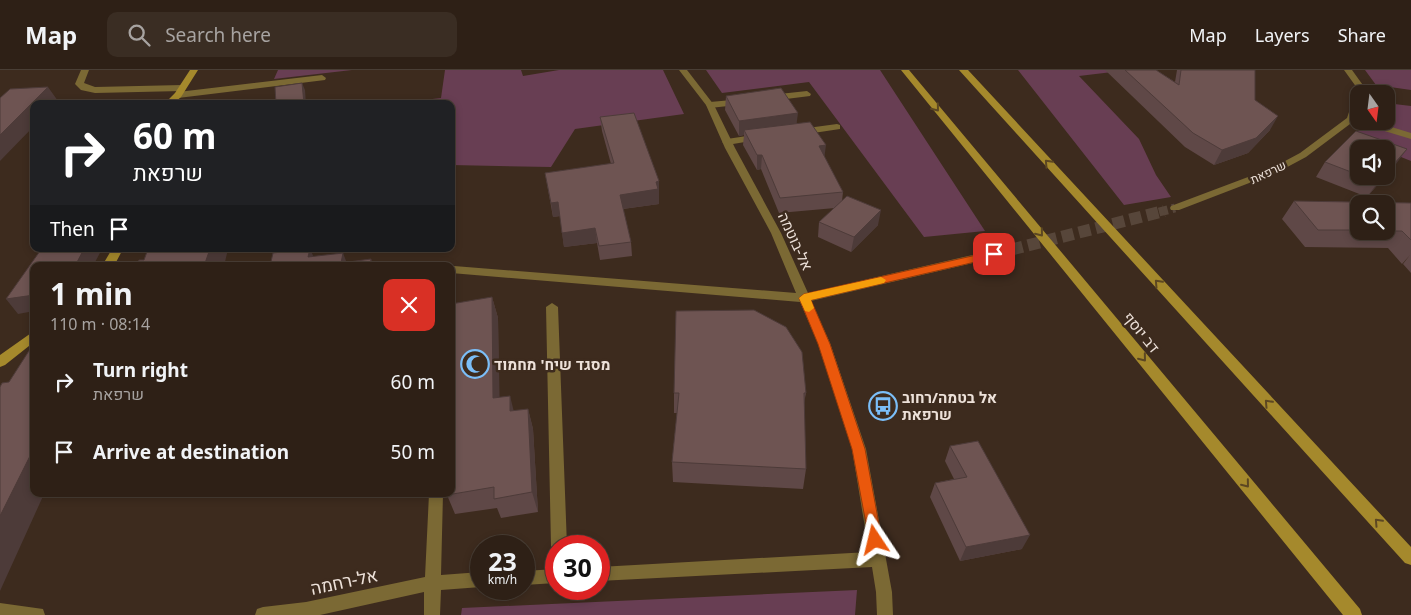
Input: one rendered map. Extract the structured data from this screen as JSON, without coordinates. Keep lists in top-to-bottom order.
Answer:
{
  "streets": {
    "main road": ["דב יוסף"],
    "street": ["שרפאת", "אל-בוטמה", "אל-רחמה"]
  },
  "places": {
    "mosque": ["מסגד שיח' מחמוד"],
    "bus stop": ["אל בטמה/רחוב שרפאת"]
  },
  "north": "bottom",
  "page": {
    "header": "Map",
    "search": "Search here",
    "nav": ["Map", "Layers", "Share"],
    "turn": ["60 m", "שרפאת"],
    "then": "Then",
    "heading": ["1 min", "110 m · 08:14"],
    "list": [
      {
        "name": "Turn right",
        "note": "שרפאת",
        "value": "60 m"
      },
      {
        "name": "Arrive at destination",
        "value": "50 m"
      }
    ],
    "speed": "23 km/h",
    "limit": "30"
  }
}
